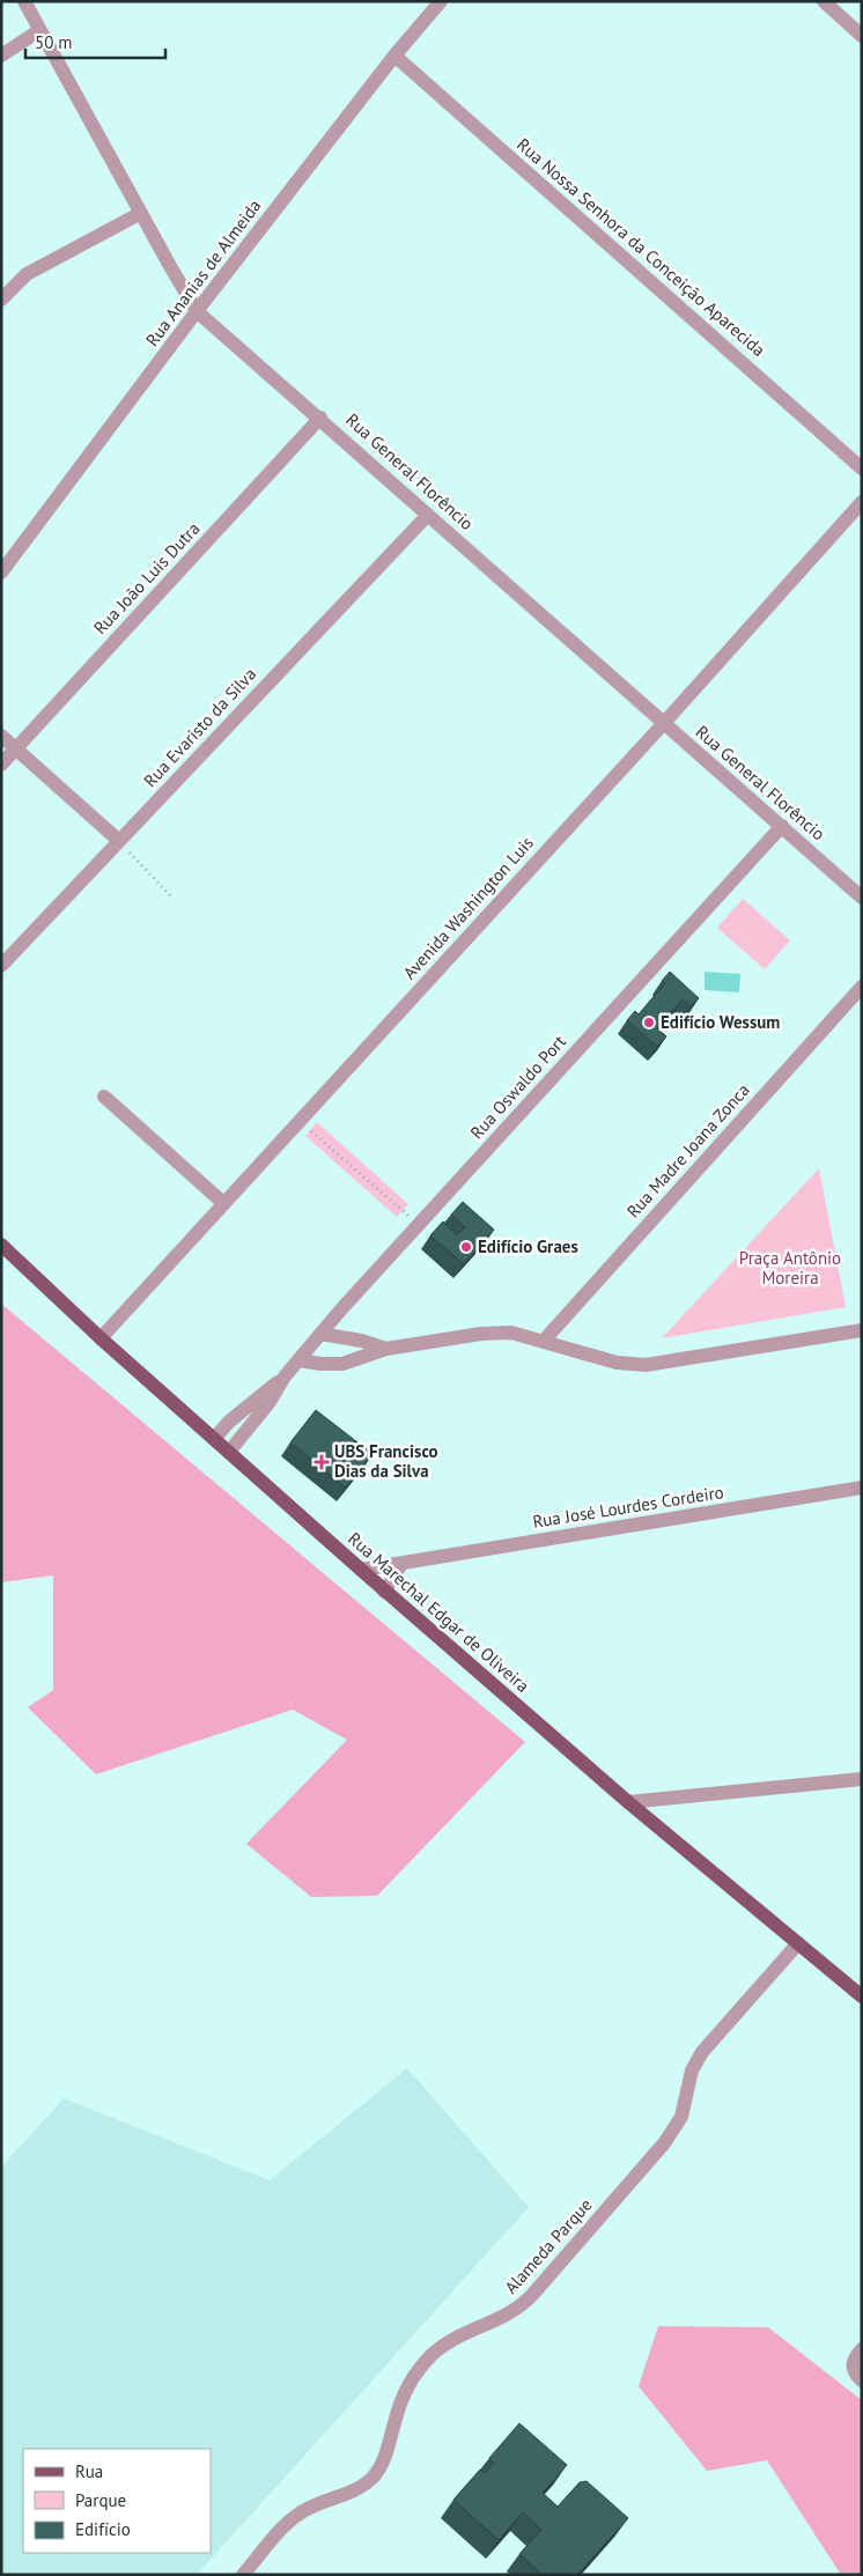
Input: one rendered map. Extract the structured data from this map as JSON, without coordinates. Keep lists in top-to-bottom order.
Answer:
{
  "streets": {
    "main road": ["Rua Marechal Edgar de Oliveira"],
    "street": [
      "Rua Nossa Senhora da Conceição Aparecida",
      "Rua Ananias de Almeida",
      "Rua General Florêncio",
      "Rua João Luis Dutra",
      "Rua Evaristo da Silva",
      "Avenida Washington Luis",
      "Rua Oswaldo Port",
      "Rua Madre Joana Zonca",
      "Rua José Lourdes Cordeiro",
      "Alameda Parque"
    ]
  },
  "crossings": [
    ["Rua Nossa Senhora da Conceição Aparecida", "Rua Ananias de Almeida"],
    ["Rua Ananias de Almeida", "Rua General Florêncio"],
    ["Rua General Florêncio", "Rua João Luis Dutra"],
    ["Rua General Florêncio", "Rua Evaristo da Silva"],
    ["Rua General Florêncio", "Avenida Washington Luis"],
    ["Rua General Florêncio", "Rua Oswaldo Port"],
    ["Avenida Washington Luis", "Rua Marechal Edgar de Oliveira"],
    ["Rua Oswaldo Port", "Rua Marechal Edgar de Oliveira"],
    ["Rua José Lourdes Cordeiro", "Rua Marechal Edgar de Oliveira"],
    ["Rua Marechal Edgar de Oliveira", "Alameda Parque"]
  ],
  "parks": ["Praça Antônio Moreira"],
  "places": {
    "other": ["Edifício Wessum", "Edifício Graes"],
    "health": ["UBS Francisco Dias da Silva"]
  },
  "legend": ["Rua", "Parque", "Edifício"],
  "scale_bar": "50 m"
}
